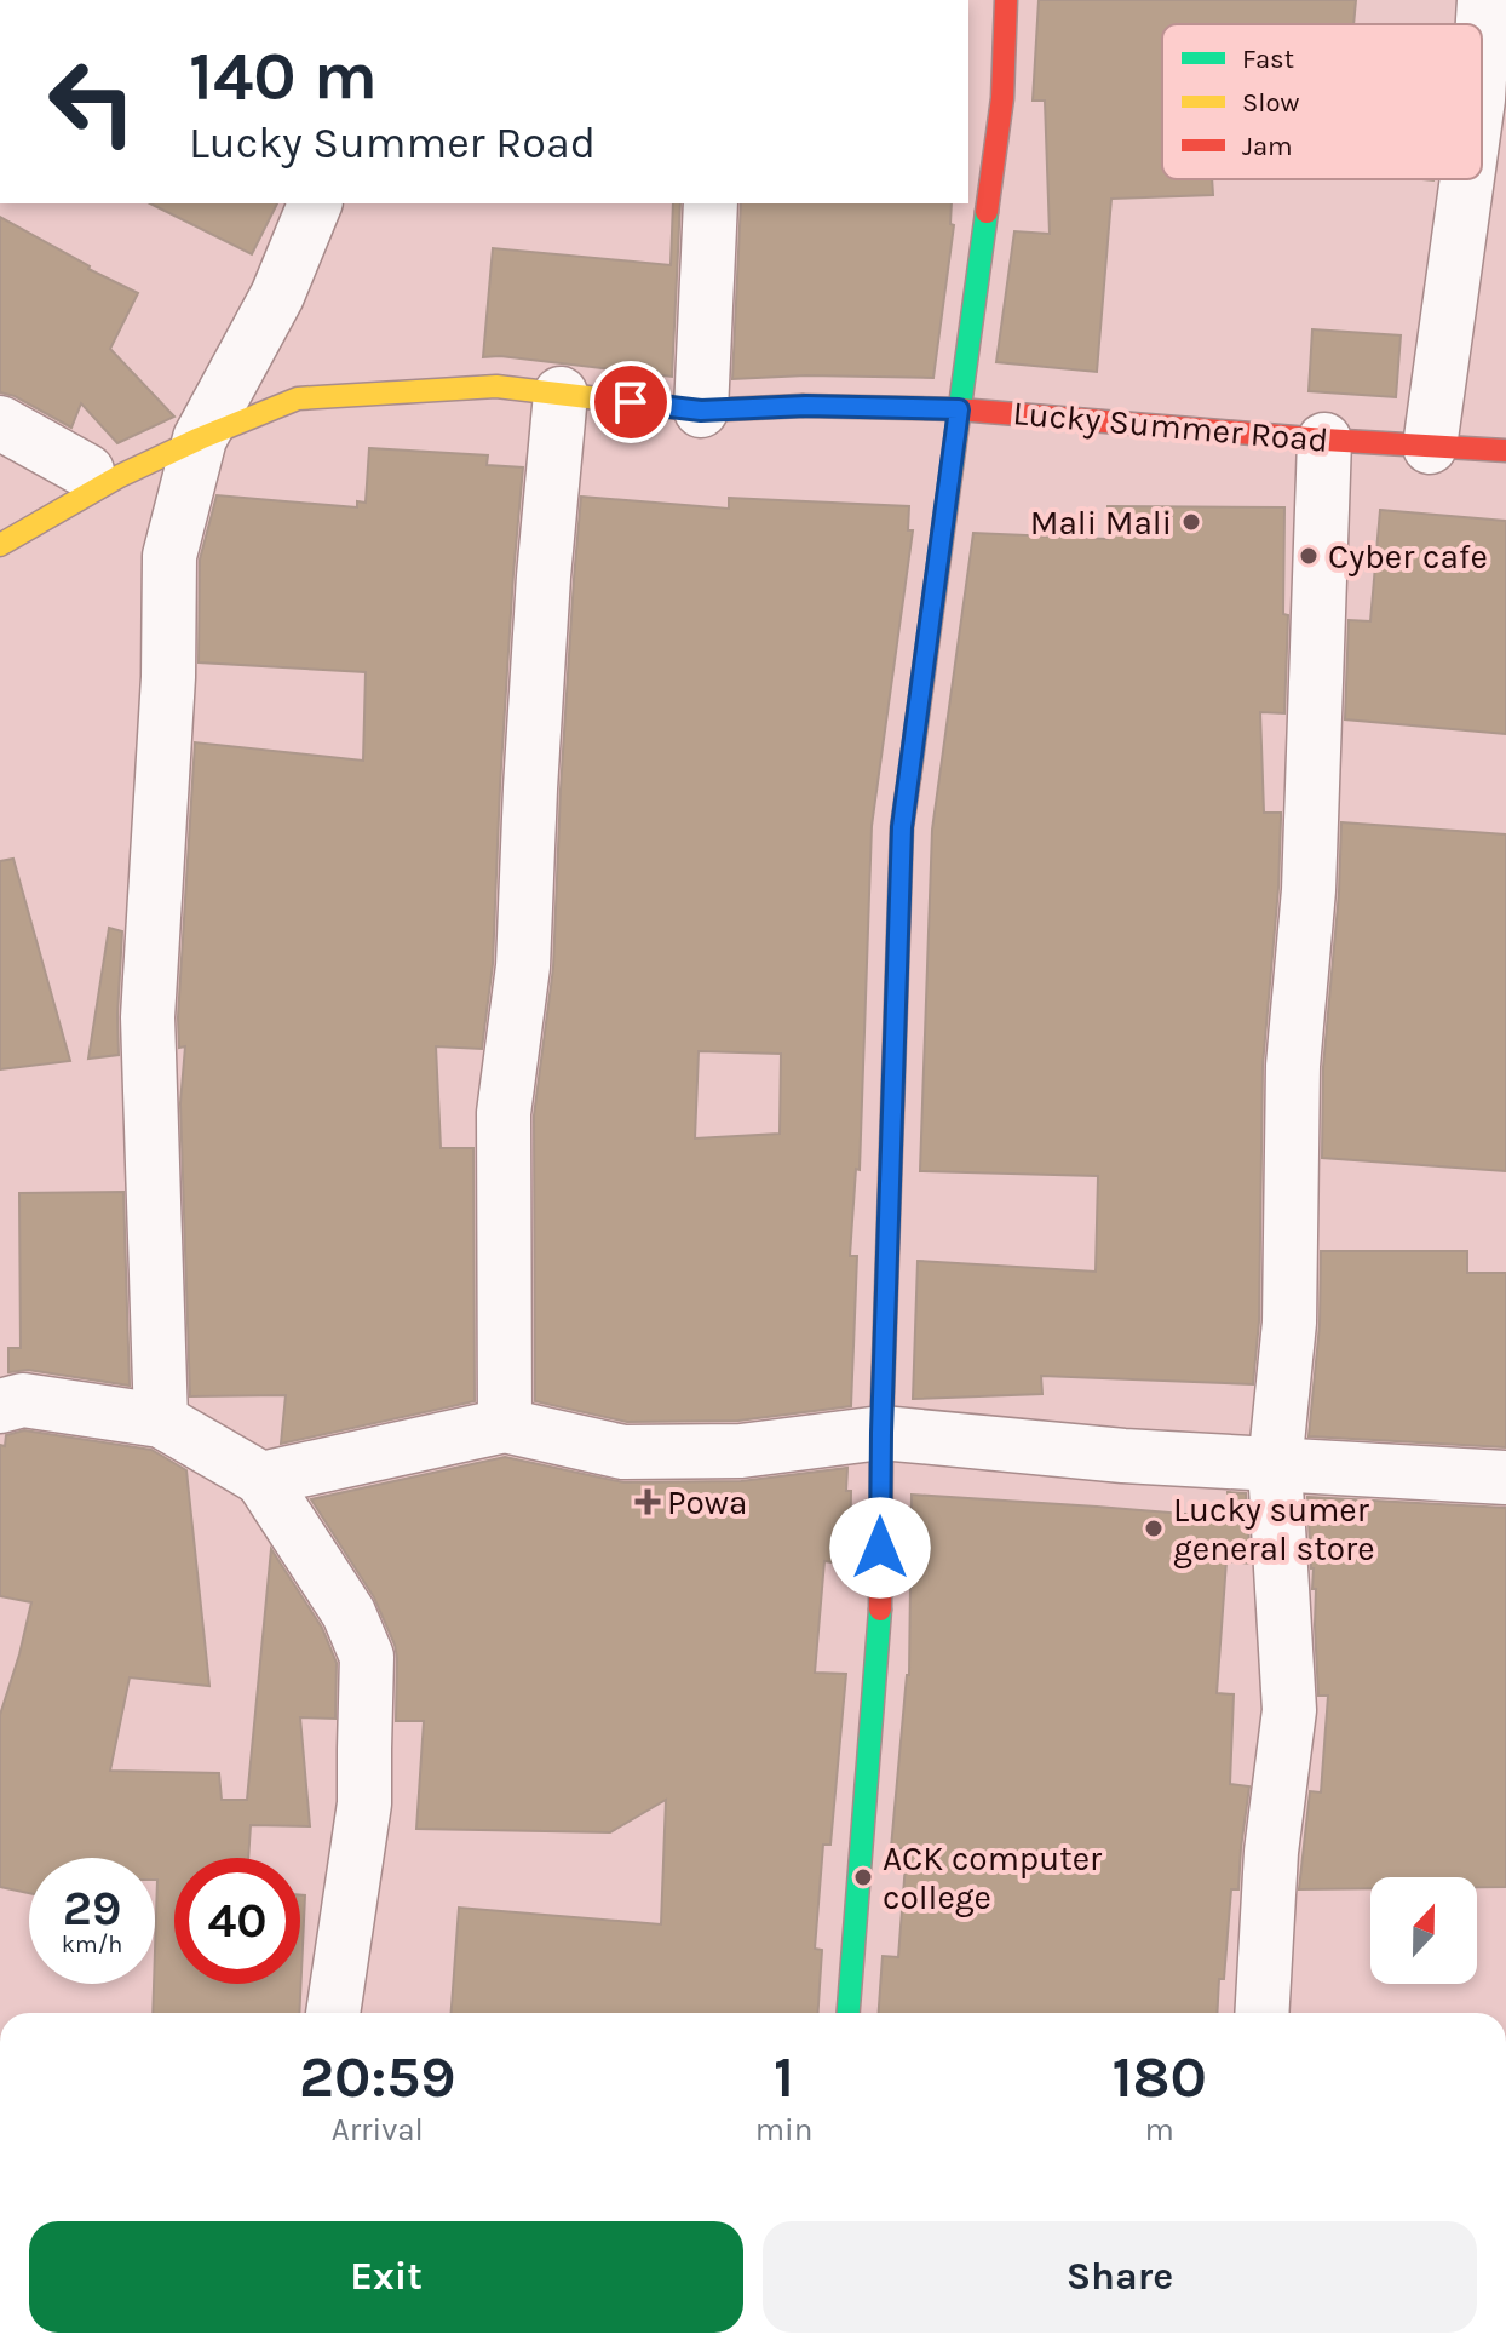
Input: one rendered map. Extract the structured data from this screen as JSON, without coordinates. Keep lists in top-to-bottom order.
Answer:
{
  "streets": {
    "street": ["Lucky Summer Road"]
  },
  "places": {
    "other": [
      "Mali Mali",
      "Cyber cafe",
      "Lucky sumer general store",
      "ACK computer college"
    ],
    "health": ["Powa"]
  },
  "legend": ["Fast", "Slow", "Jam"],
  "north": "top",
  "page": {
    "turn": ["140 m", "Lucky Summer Road"],
    "speed": "29 km/h",
    "limit": "40",
    "eta": [
      "20:59",
      "Arrival",
      "1",
      "min",
      "180",
      "m"
    ],
    "buttons": ["Exit", "Share"]
  }
}
